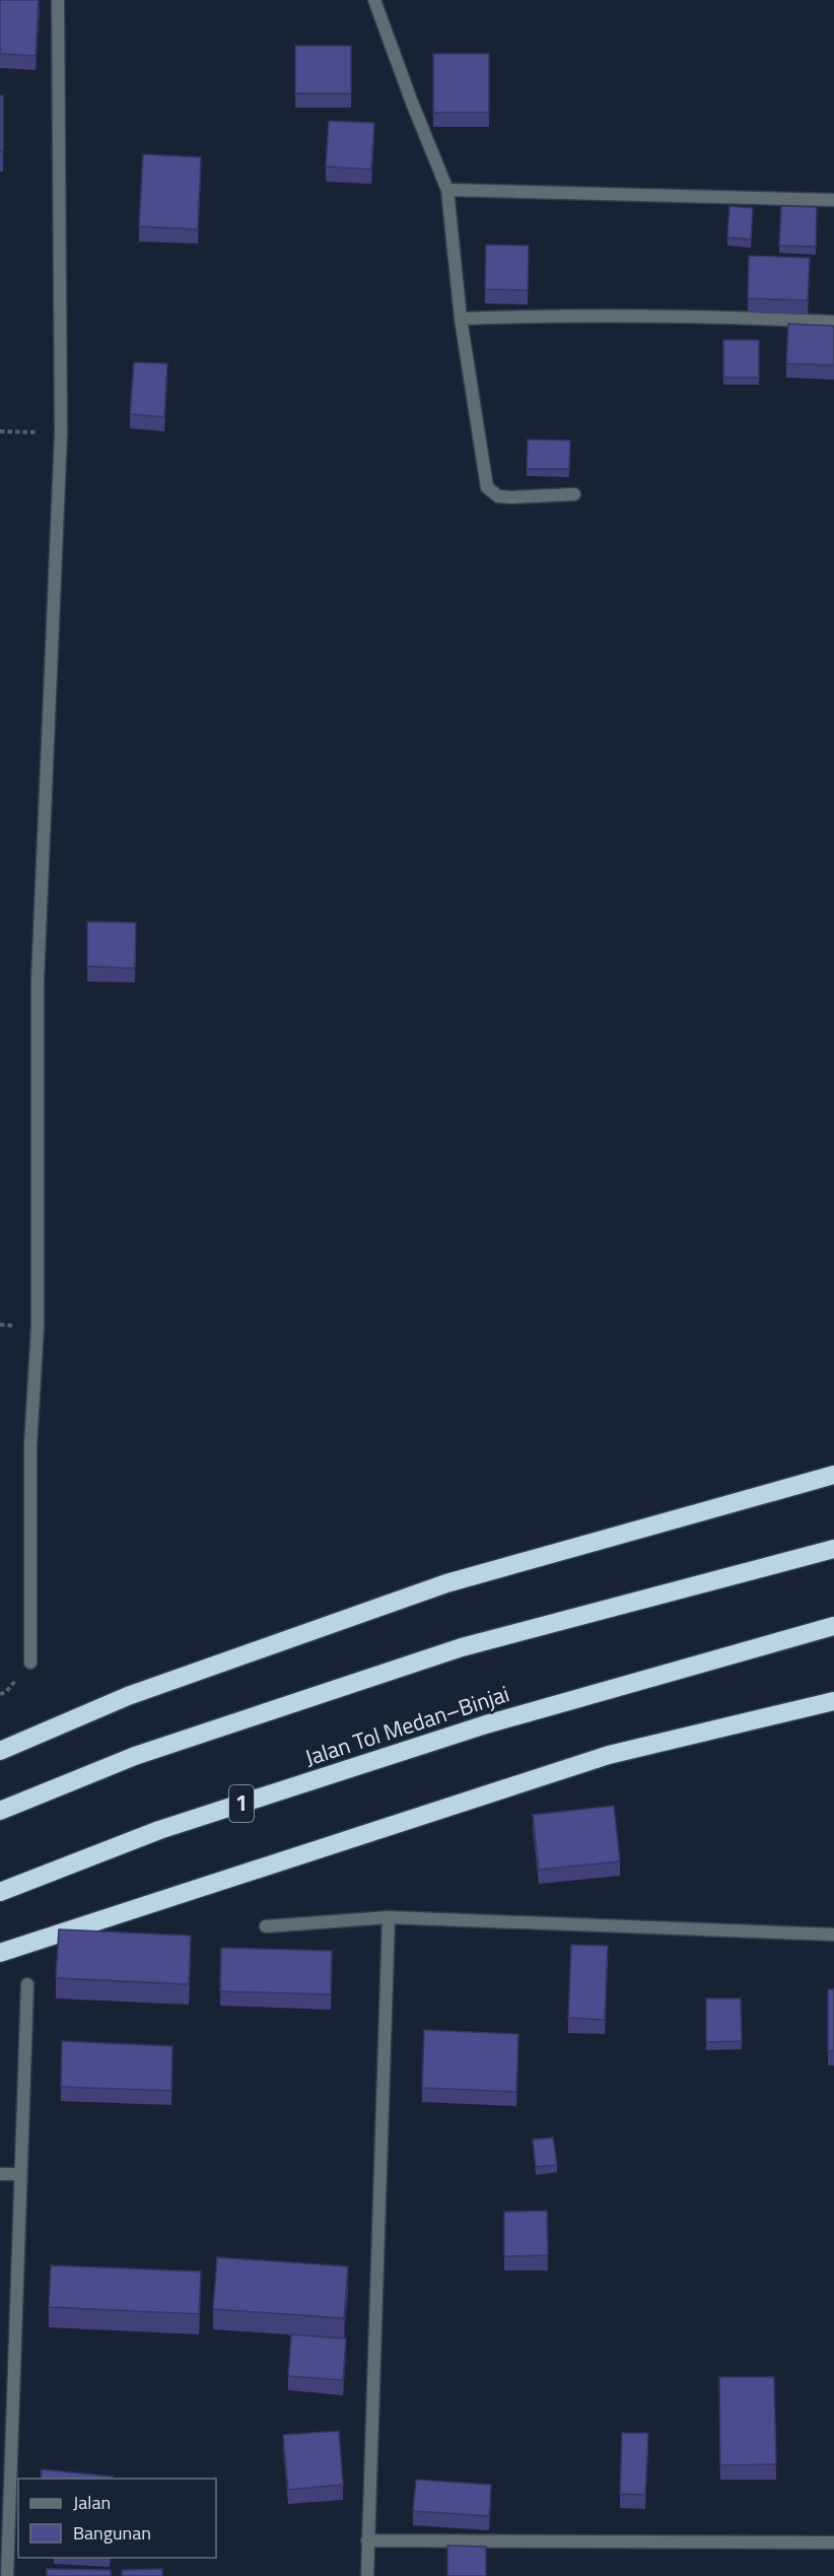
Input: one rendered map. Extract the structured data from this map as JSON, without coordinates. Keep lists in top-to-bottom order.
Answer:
{
  "streets": {
    "highway": ["Jalan Tol Medan–Binjai", "1"]
  },
  "legend": ["Jalan", "Bangunan"]
}
